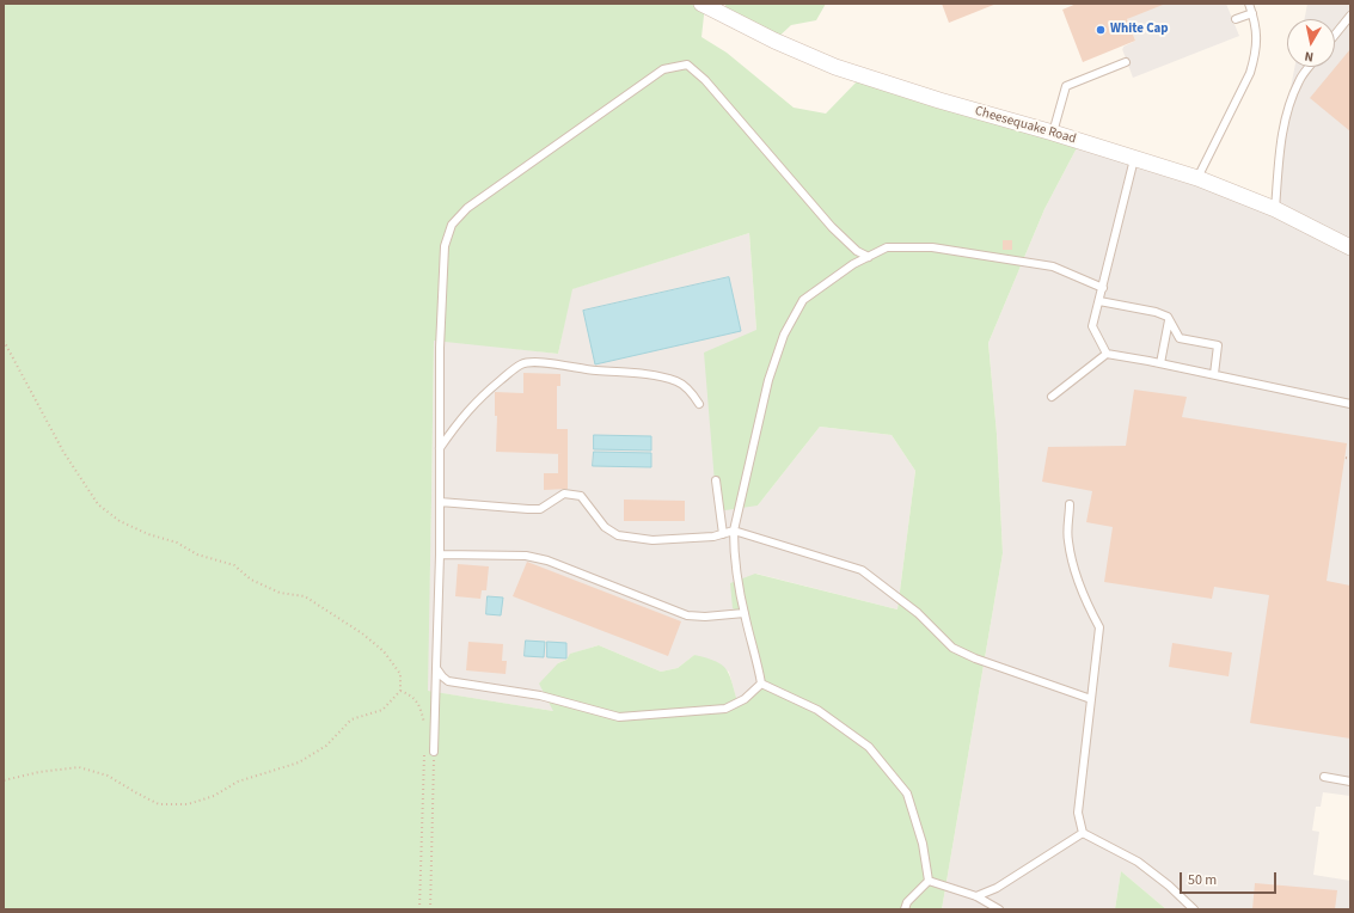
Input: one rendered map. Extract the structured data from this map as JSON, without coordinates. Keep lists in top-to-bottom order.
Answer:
{
  "streets": {
    "street": ["Cheesequake Road"]
  },
  "places": ["White Cap"],
  "scale_bar": "50 m",
  "north": "bottom"
}
